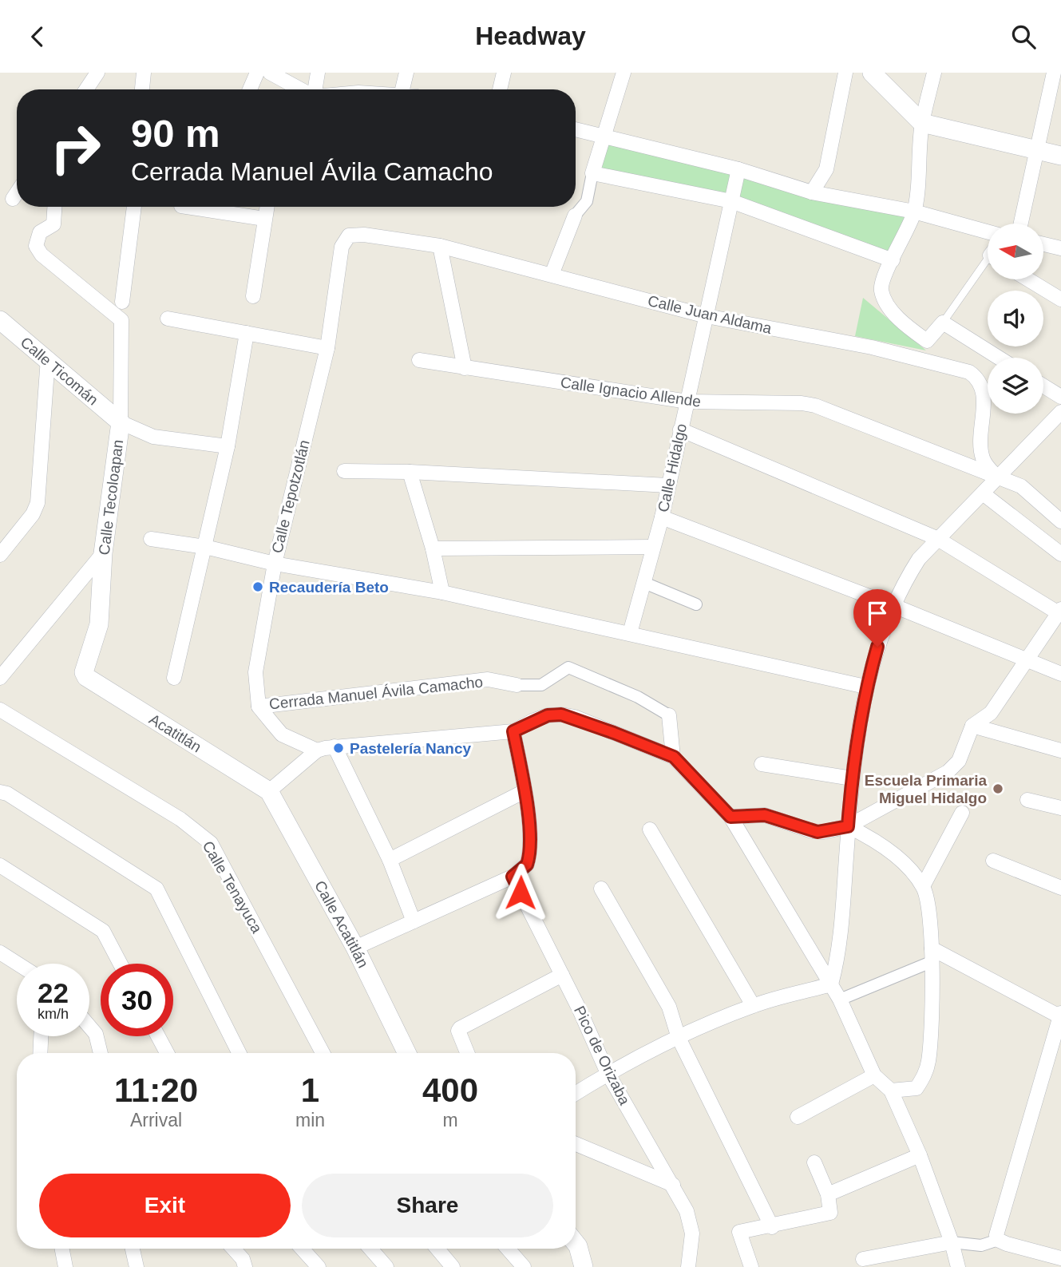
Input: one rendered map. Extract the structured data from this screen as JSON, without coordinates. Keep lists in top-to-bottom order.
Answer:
{
  "streets": {
    "street": [
      "Calle Juan Aldama",
      "Calle Ticomán",
      "Calle Ignacio Allende",
      "Calle Hidalgo",
      "Calle Tepotzotlán",
      "Calle Tecoloapan",
      "Cerrada Manuel Ávila Camacho",
      "Acatitlán",
      "Calle Tenayuca",
      "Calle Acatitlán",
      "Pico de Orizaba"
    ]
  },
  "crossings": [
    ["Calle Juan Aldama", "Calle Ignacio Allende"],
    ["Calle Juan Aldama", "Calle Hidalgo"],
    ["Calle Juan Aldama", "Calle Tepotzotlán"],
    ["Calle Ticomán", "Calle Tecoloapan"],
    ["Calle Ignacio Allende", "Calle Hidalgo"],
    ["Calle Tepotzotlán", "Cerrada Manuel Ávila Camacho"],
    ["Calle Tecoloapan", "Acatitlán"],
    ["Acatitlán", "Calle Acatitlán"]
  ],
  "places": ["Recaudería Beto", "Pastelería Nancy", "Escuela Primaria Miguel Hidalgo"],
  "north": "left",
  "page": {
    "header": "Headway",
    "turn": ["90 m", "Cerrada Manuel Ávila Camacho"],
    "speed": "22 km/h",
    "limit": "30",
    "eta": [
      "11:20",
      "Arrival",
      "1",
      "min",
      "400",
      "m"
    ],
    "buttons": ["Exit", "Share"]
  }
}
